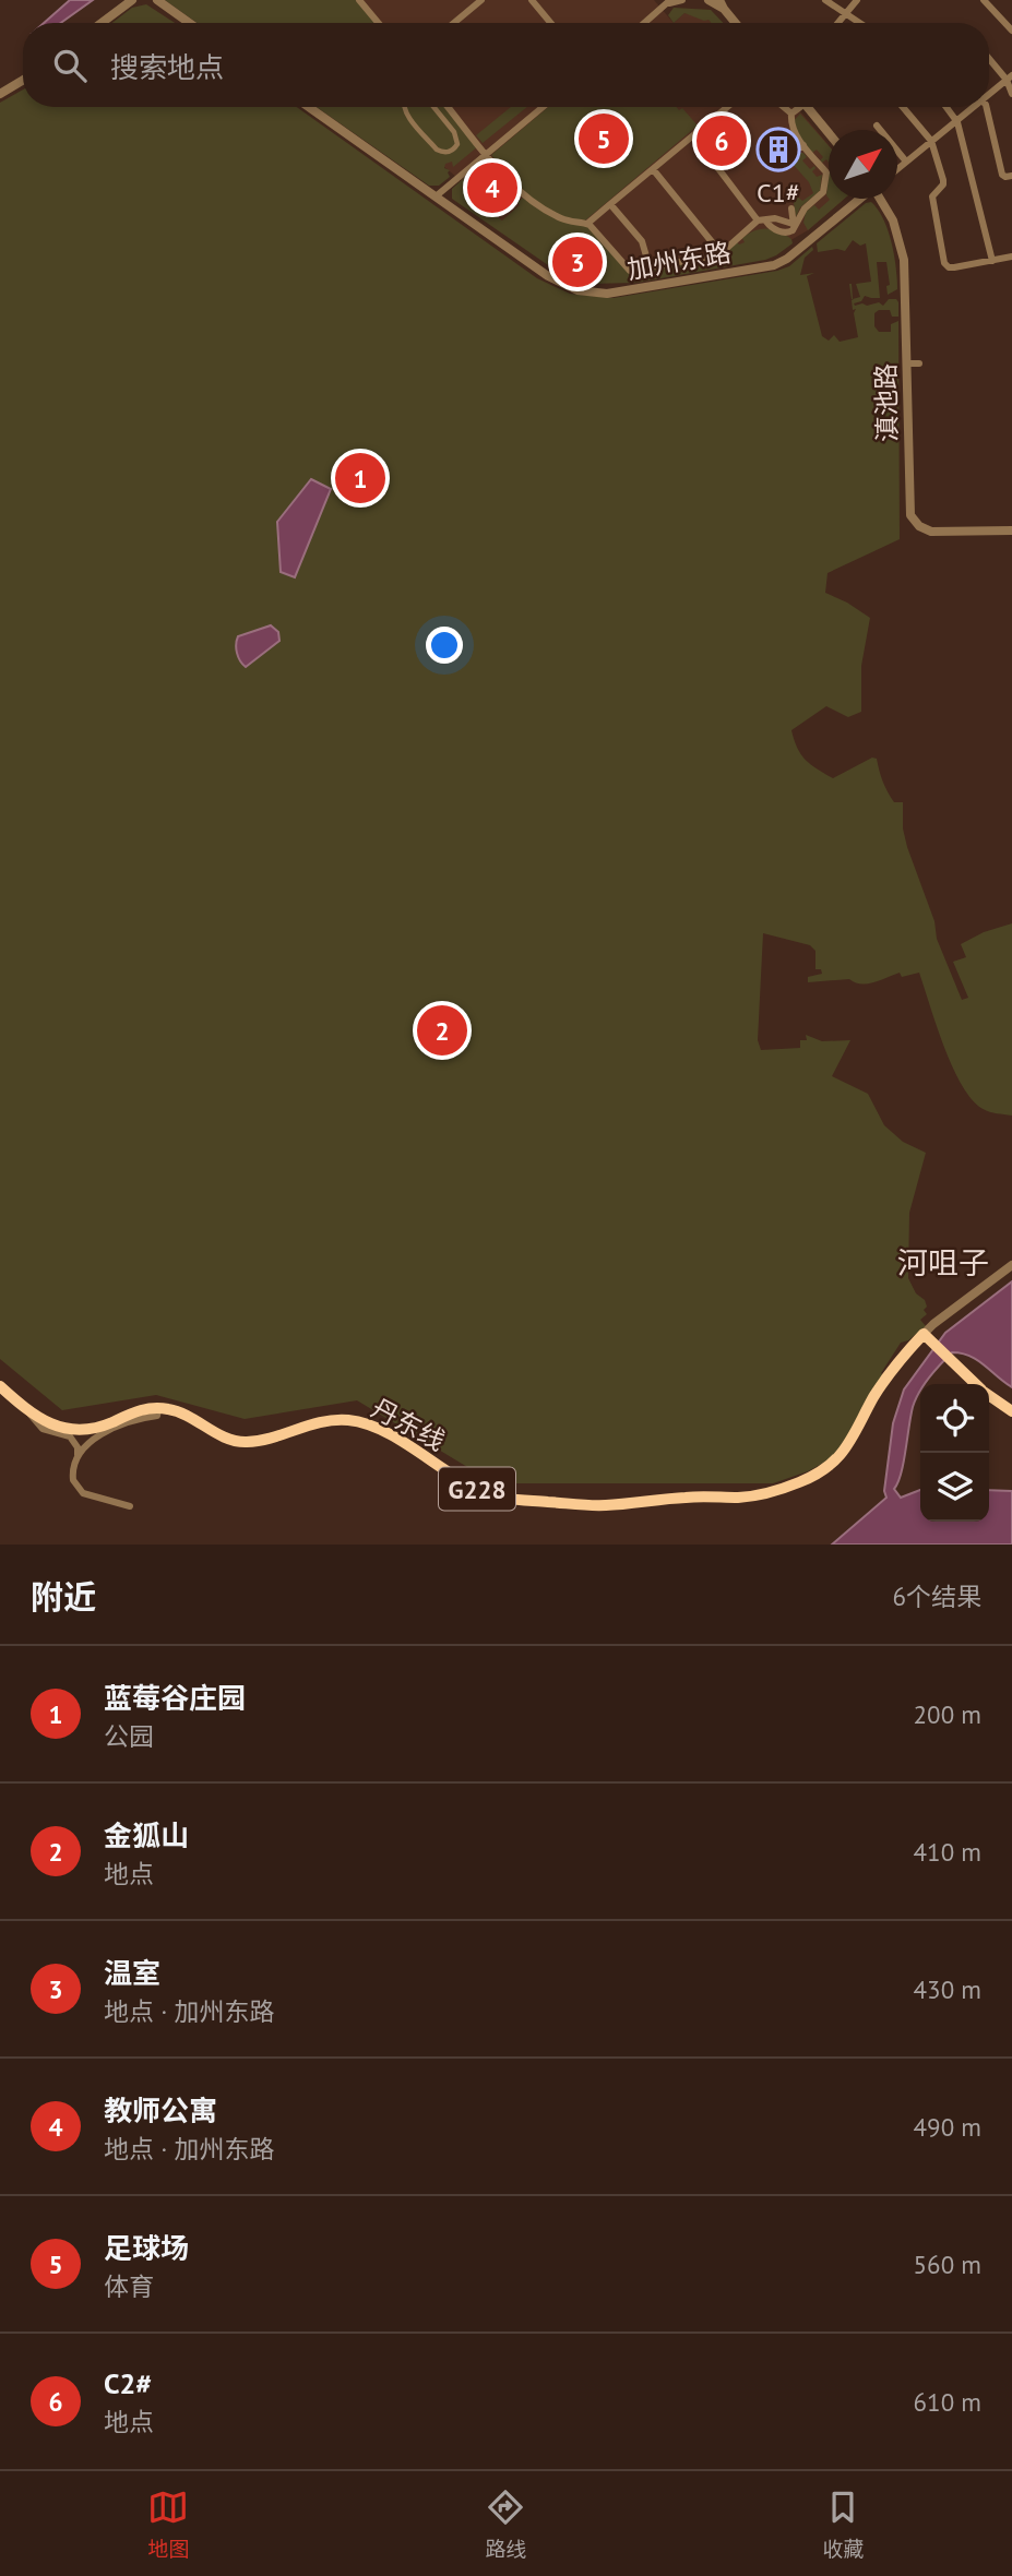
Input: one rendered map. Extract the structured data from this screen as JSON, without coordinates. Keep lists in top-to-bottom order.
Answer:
{
  "streets": {
    "highway": ["丹东线", "G228"],
    "street": ["加州东路", "滇池路"]
  },
  "districts": ["河咀子"],
  "places": {
    "building": ["C1#"]
  },
  "north": "top right",
  "page": {
    "search": "搜索地点",
    "pins": [
      "5",
      "6",
      "4",
      "3",
      "1",
      "2"
    ],
    "heading": ["附近", "6个结果"],
    "list": [
      {
        "mark": "1",
        "name": "蓝莓谷庄园",
        "note": "公园",
        "value": "200 m"
      },
      {
        "mark": "2",
        "name": "金狐山",
        "note": "地点",
        "value": "410 m"
      },
      {
        "mark": "3",
        "name": "温室",
        "note": "地点 · 加州东路",
        "value": "430 m"
      },
      {
        "mark": "4",
        "name": "教师公寓",
        "note": "地点 · 加州东路",
        "value": "490 m"
      },
      {
        "mark": "5",
        "name": "足球场",
        "note": "体育",
        "value": "560 m"
      },
      {
        "mark": "6",
        "name": "C2#",
        "note": "地点",
        "value": "610 m"
      }
    ],
    "nav": ["地图", "路线", "收藏"]
  }
}
